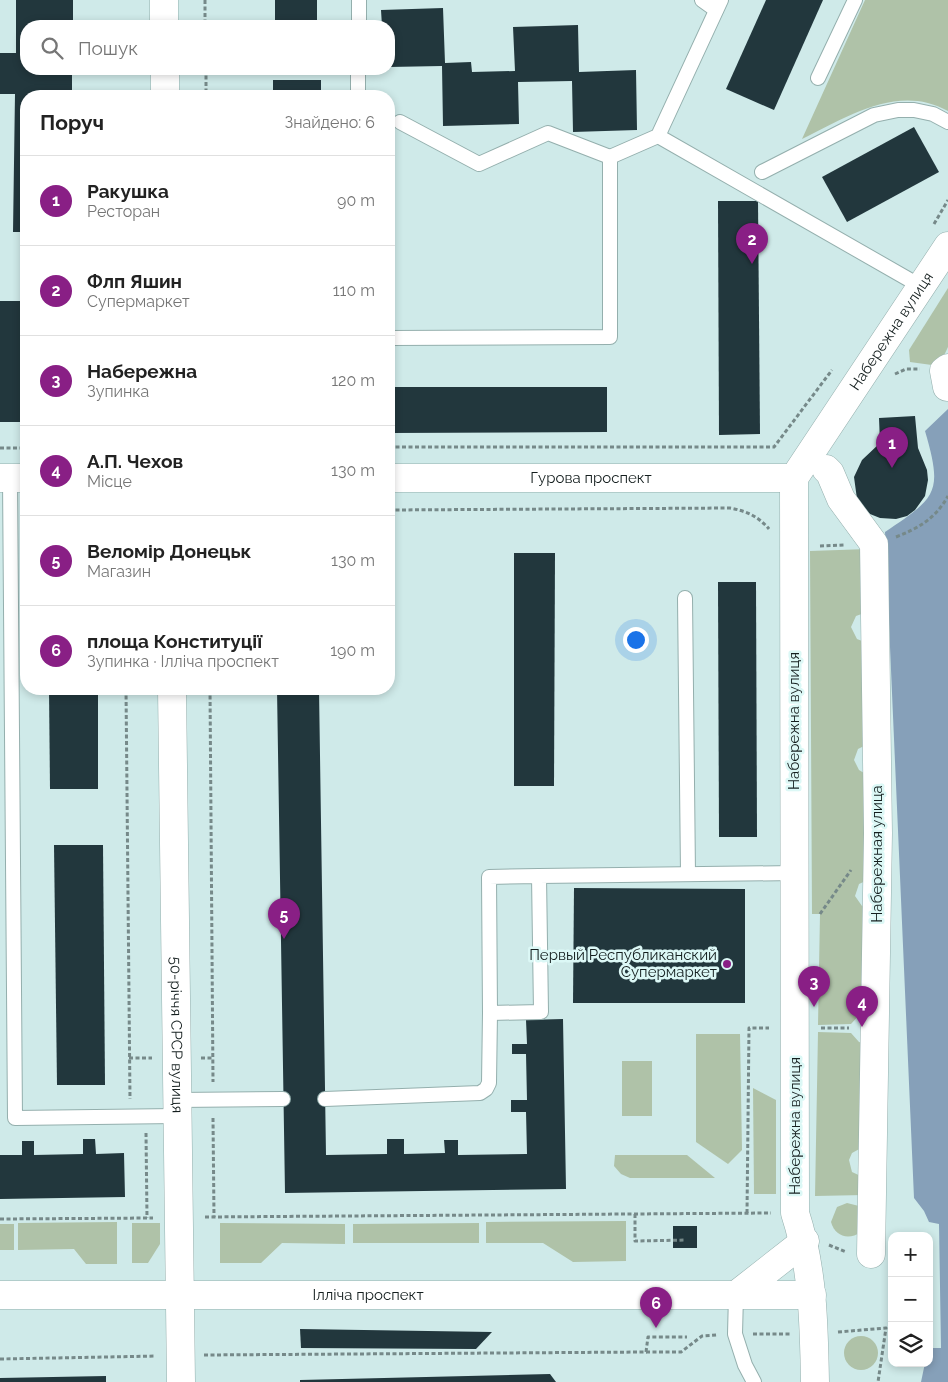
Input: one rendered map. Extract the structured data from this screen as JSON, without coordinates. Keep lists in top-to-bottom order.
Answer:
{
  "streets": {
    "main road": [
      "Набережна вулиця",
      "Гурова проспект",
      "Набережная улица",
      "50-річчя СРСР вулиця",
      "Ілліча проспект"
    ]
  },
  "crossings": [
    ["Набережна вулиця", "Гурова проспект"],
    ["50-річчя СРСР вулиця", "Ілліча проспект"]
  ],
  "places": ["Первый Республиканский Супермаркет"],
  "page": {
    "search": "Пошук",
    "heading": ["Поруч", "Знайдено: 6"],
    "list": [
      {
        "mark": "1",
        "name": "Ракушка",
        "note": "Ресторан",
        "value": "90 m"
      },
      {
        "mark": "2",
        "name": "Флп Яшин",
        "note": "Супермаркет",
        "value": "110 m"
      },
      {
        "mark": "3",
        "name": "Набережна",
        "note": "Зупинка",
        "value": "120 m"
      },
      {
        "mark": "4",
        "name": "А.П. Чехов",
        "note": "Місце",
        "value": "130 m"
      },
      {
        "mark": "5",
        "name": "Веломір Донецьк",
        "note": "Магазин",
        "value": "130 m"
      },
      {
        "mark": "6",
        "name": "площа Конституції",
        "note": "Зупинка · Ілліча проспект",
        "value": "190 m"
      }
    ],
    "pins": [
      "2",
      "1",
      "5",
      "3",
      "4",
      "6"
    ],
    "map_buttons": ["+", "−"]
  }
}
